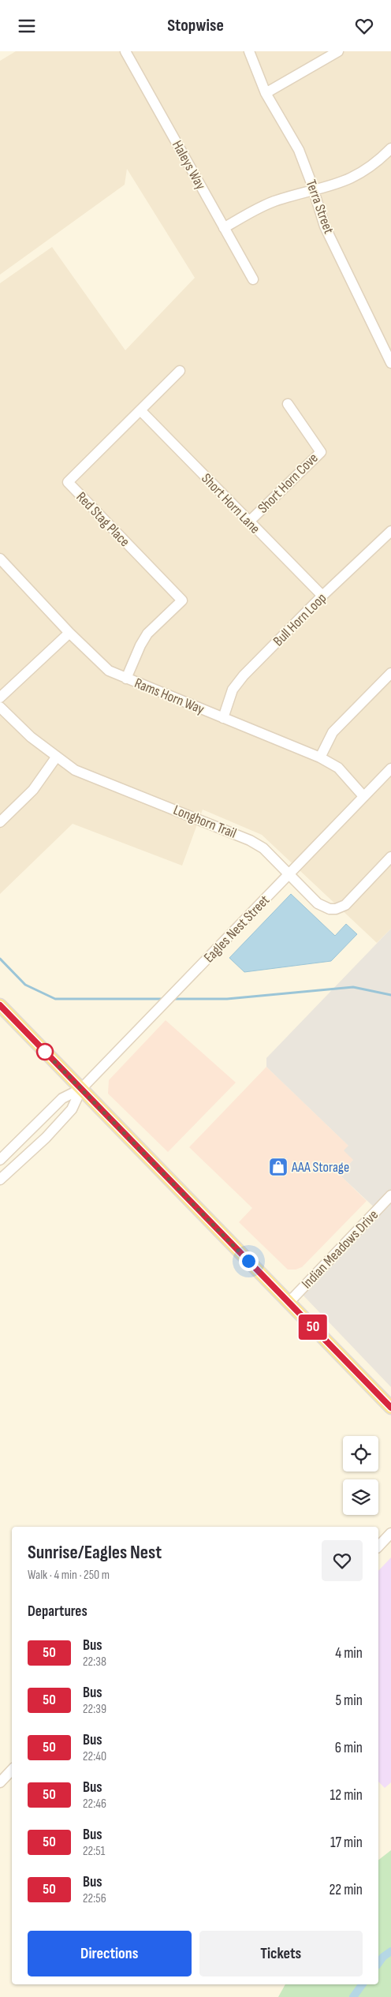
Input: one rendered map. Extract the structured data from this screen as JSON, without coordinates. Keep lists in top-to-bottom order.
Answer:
{
  "streets": {
    "street": [
      "Haleys Way",
      "Terra Street",
      "Short Horn Cove",
      "Short Horn Lane",
      "Red Stag Place",
      "Bull Horn Loop",
      "Rams Horn Way",
      "Longhorn Trail",
      "Eagles Nest Street",
      "Indian Meadows Drive"
    ]
  },
  "crossings": [
    ["Short Horn Cove", "Short Horn Lane"],
    ["Short Horn Lane", "Red Stag Place"],
    ["Short Horn Lane", "Bull Horn Loop"],
    ["Red Stag Place", "Rams Horn Way"],
    ["Bull Horn Loop", "Rams Horn Way"],
    ["Rams Horn Way", "Eagles Nest Street"],
    ["Longhorn Trail", "Eagles Nest Street"]
  ],
  "places": {
    "shop": ["AAA Storage"]
  },
  "lines": ["bus line 50"],
  "page": {
    "header": "Stopwise",
    "on_map": "50",
    "heading": [
      ["Sunrise/Eagles Nest", "Walk · 4 min · 250 m"],
      "Departures"
    ],
    "list": [
      {
        "mark": "50",
        "name": "Bus",
        "note": "22:38",
        "value": "4 min"
      },
      {
        "mark": "50",
        "name": "Bus",
        "note": "22:39",
        "value": "5 min"
      },
      {
        "mark": "50",
        "name": "Bus",
        "note": "22:40",
        "value": "6 min"
      },
      {
        "mark": "50",
        "name": "Bus",
        "note": "22:46",
        "value": "12 min"
      },
      {
        "mark": "50",
        "name": "Bus",
        "note": "22:51",
        "value": "17 min"
      },
      {
        "mark": "50",
        "name": "Bus",
        "note": "22:56",
        "value": "22 min"
      }
    ],
    "buttons": ["Directions", "Tickets"]
  }
}
